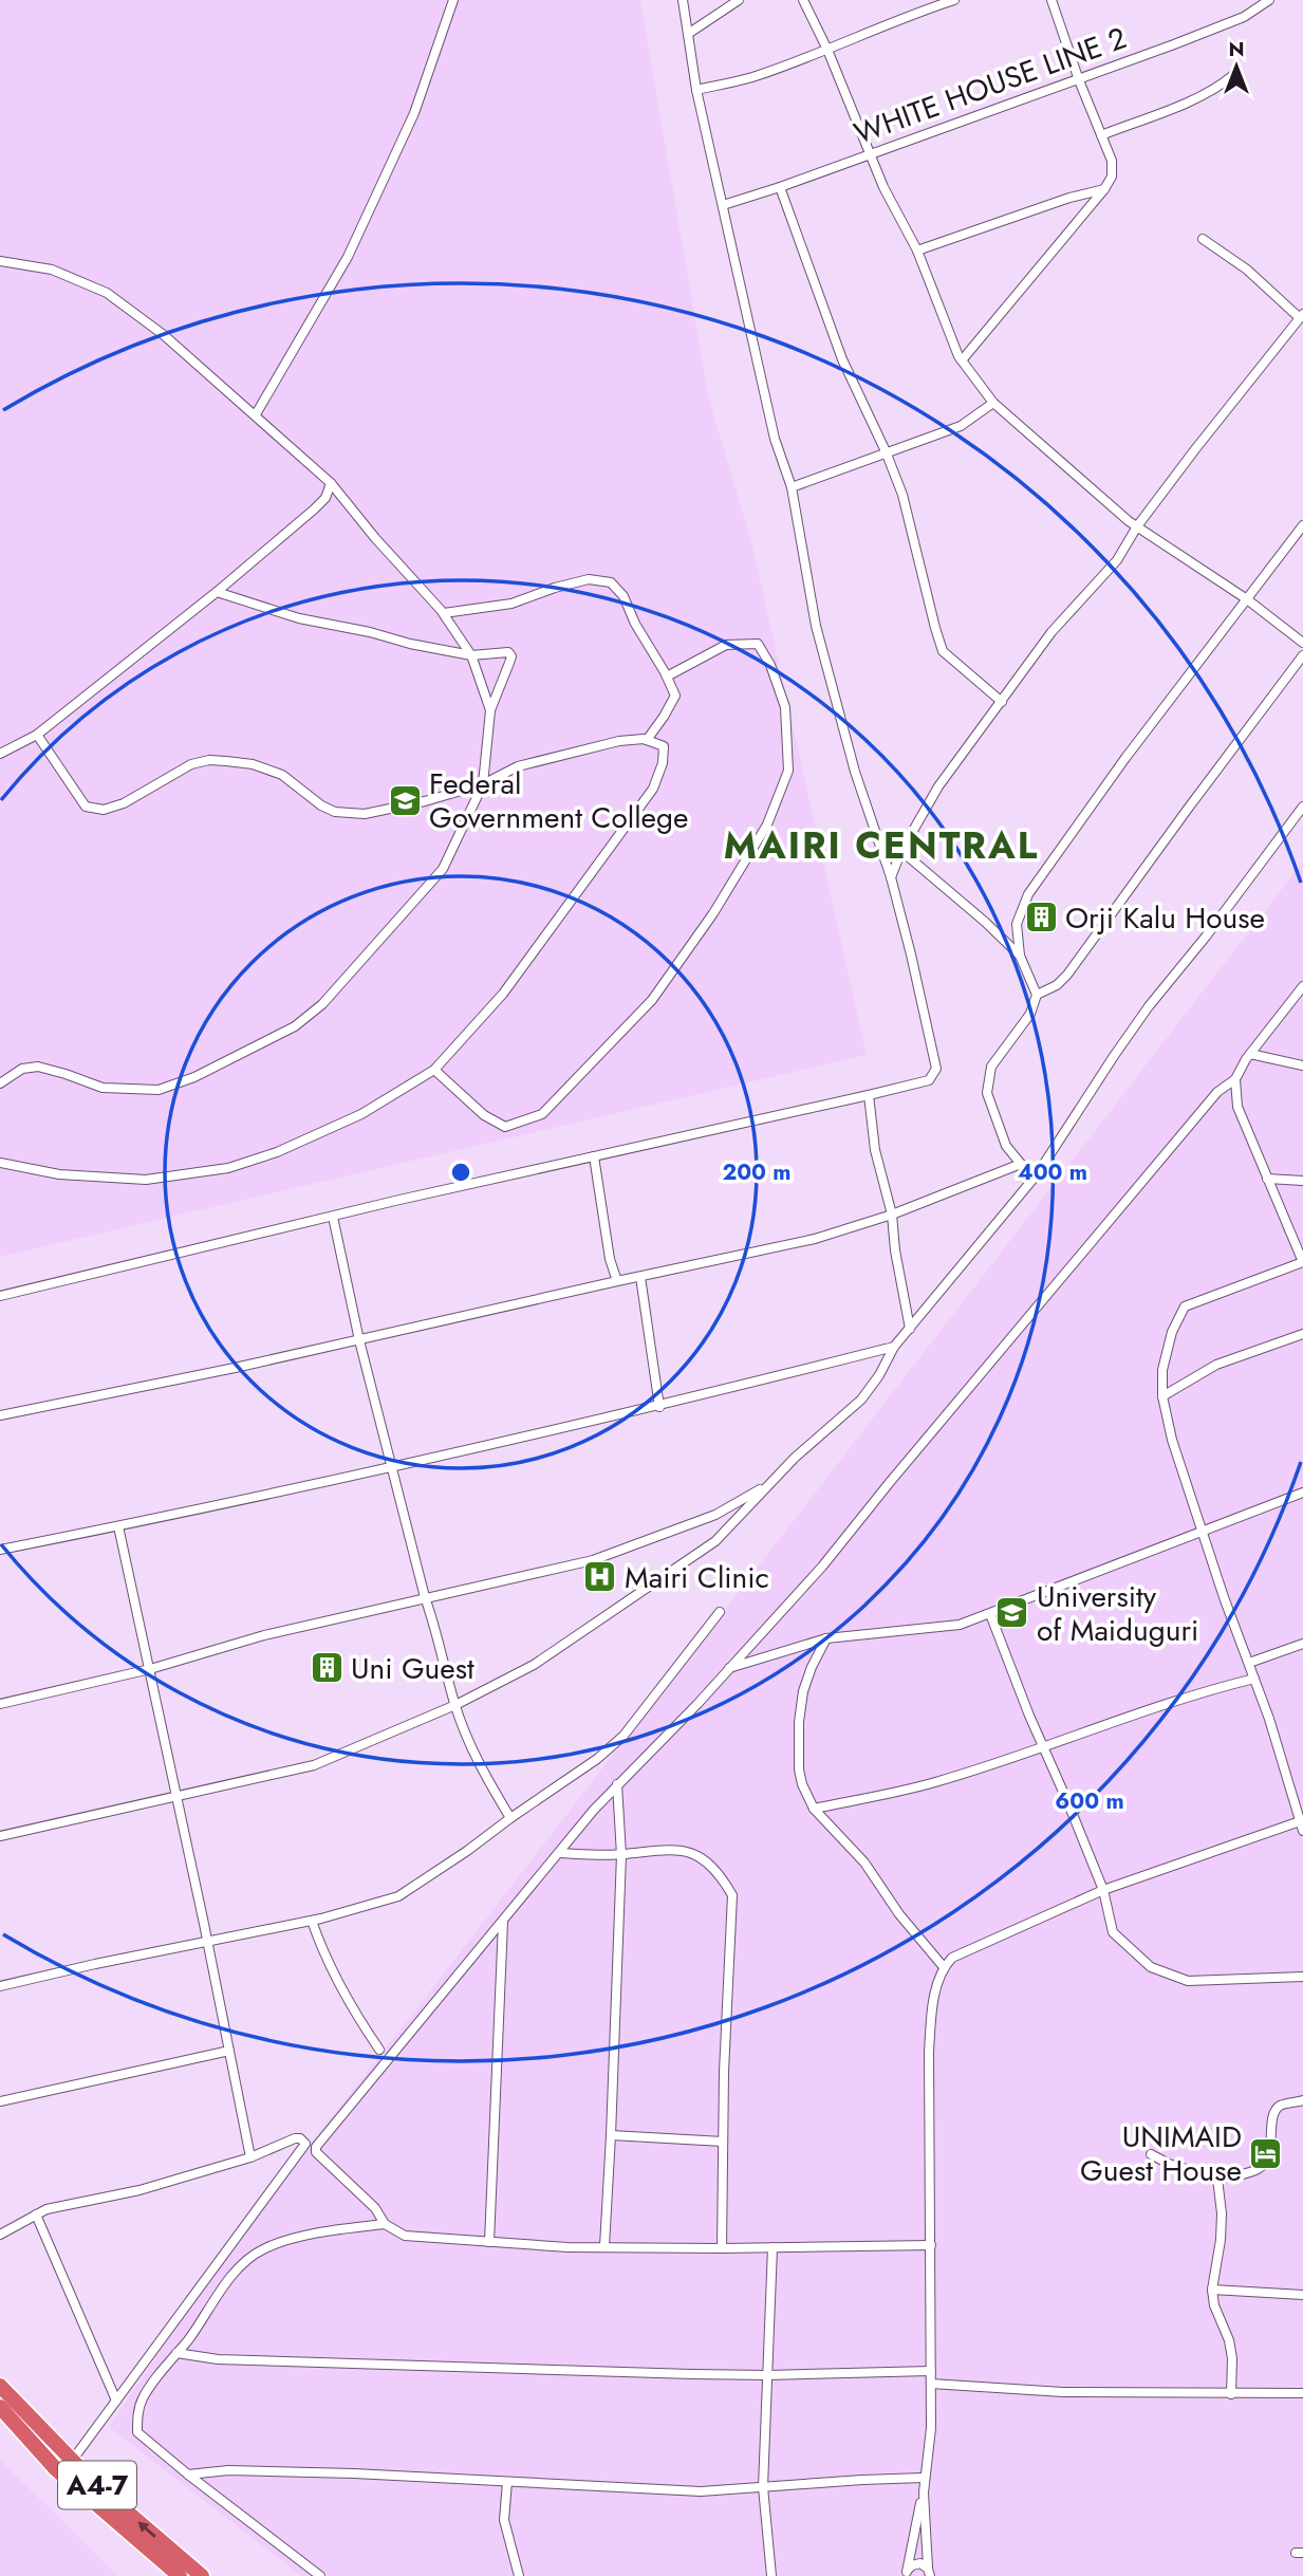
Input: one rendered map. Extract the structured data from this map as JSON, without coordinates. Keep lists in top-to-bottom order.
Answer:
{
  "streets": {
    "highway": ["A4-7"],
    "street": ["WHITE HOUSE LINE 2"]
  },
  "districts": ["MAIRI CENTRAL"],
  "places": {
    "school or university": ["Federal Government College", "University of Maiduguri"],
    "building": ["Orji Kalu House", "Uni Guest"],
    "hospital": ["Mairi Clinic"],
    "hotel": ["UNIMAID Guest House"]
  },
  "north": "top",
  "rings": ["200 m", "400 m", "600 m"]
}
